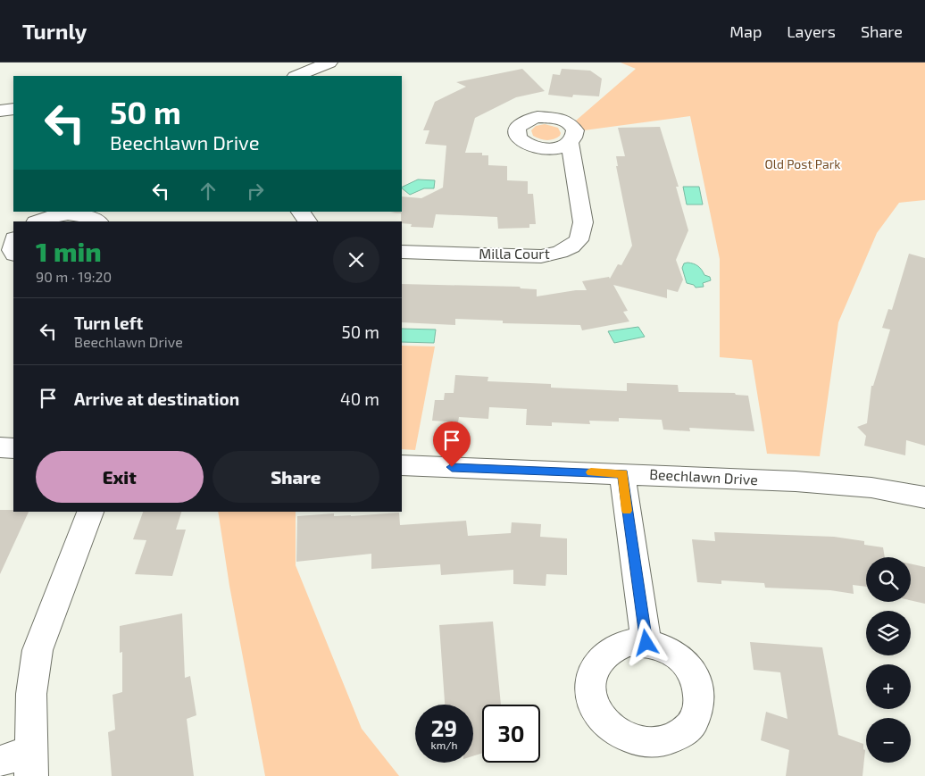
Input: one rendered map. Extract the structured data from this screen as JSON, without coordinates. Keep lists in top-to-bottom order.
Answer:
{
  "streets": {
    "street": ["Milla Court", "Beechlawn Drive"]
  },
  "parks": ["Old Post Park"],
  "page": {
    "header": "Turnly",
    "nav": ["Map", "Layers", "Share"],
    "turn": ["50 m", "Beechlawn Drive"],
    "heading": ["1 min", "90 m · 19:20"],
    "list": [
      {
        "name": "Turn left",
        "note": "Beechlawn Drive",
        "value": "50 m"
      },
      {
        "name": "Arrive at destination",
        "value": "40 m"
      }
    ],
    "buttons": ["Exit", "Share"],
    "map_buttons": ["+", "−"],
    "speed": "29 km/h",
    "limit": "30"
  }
}
